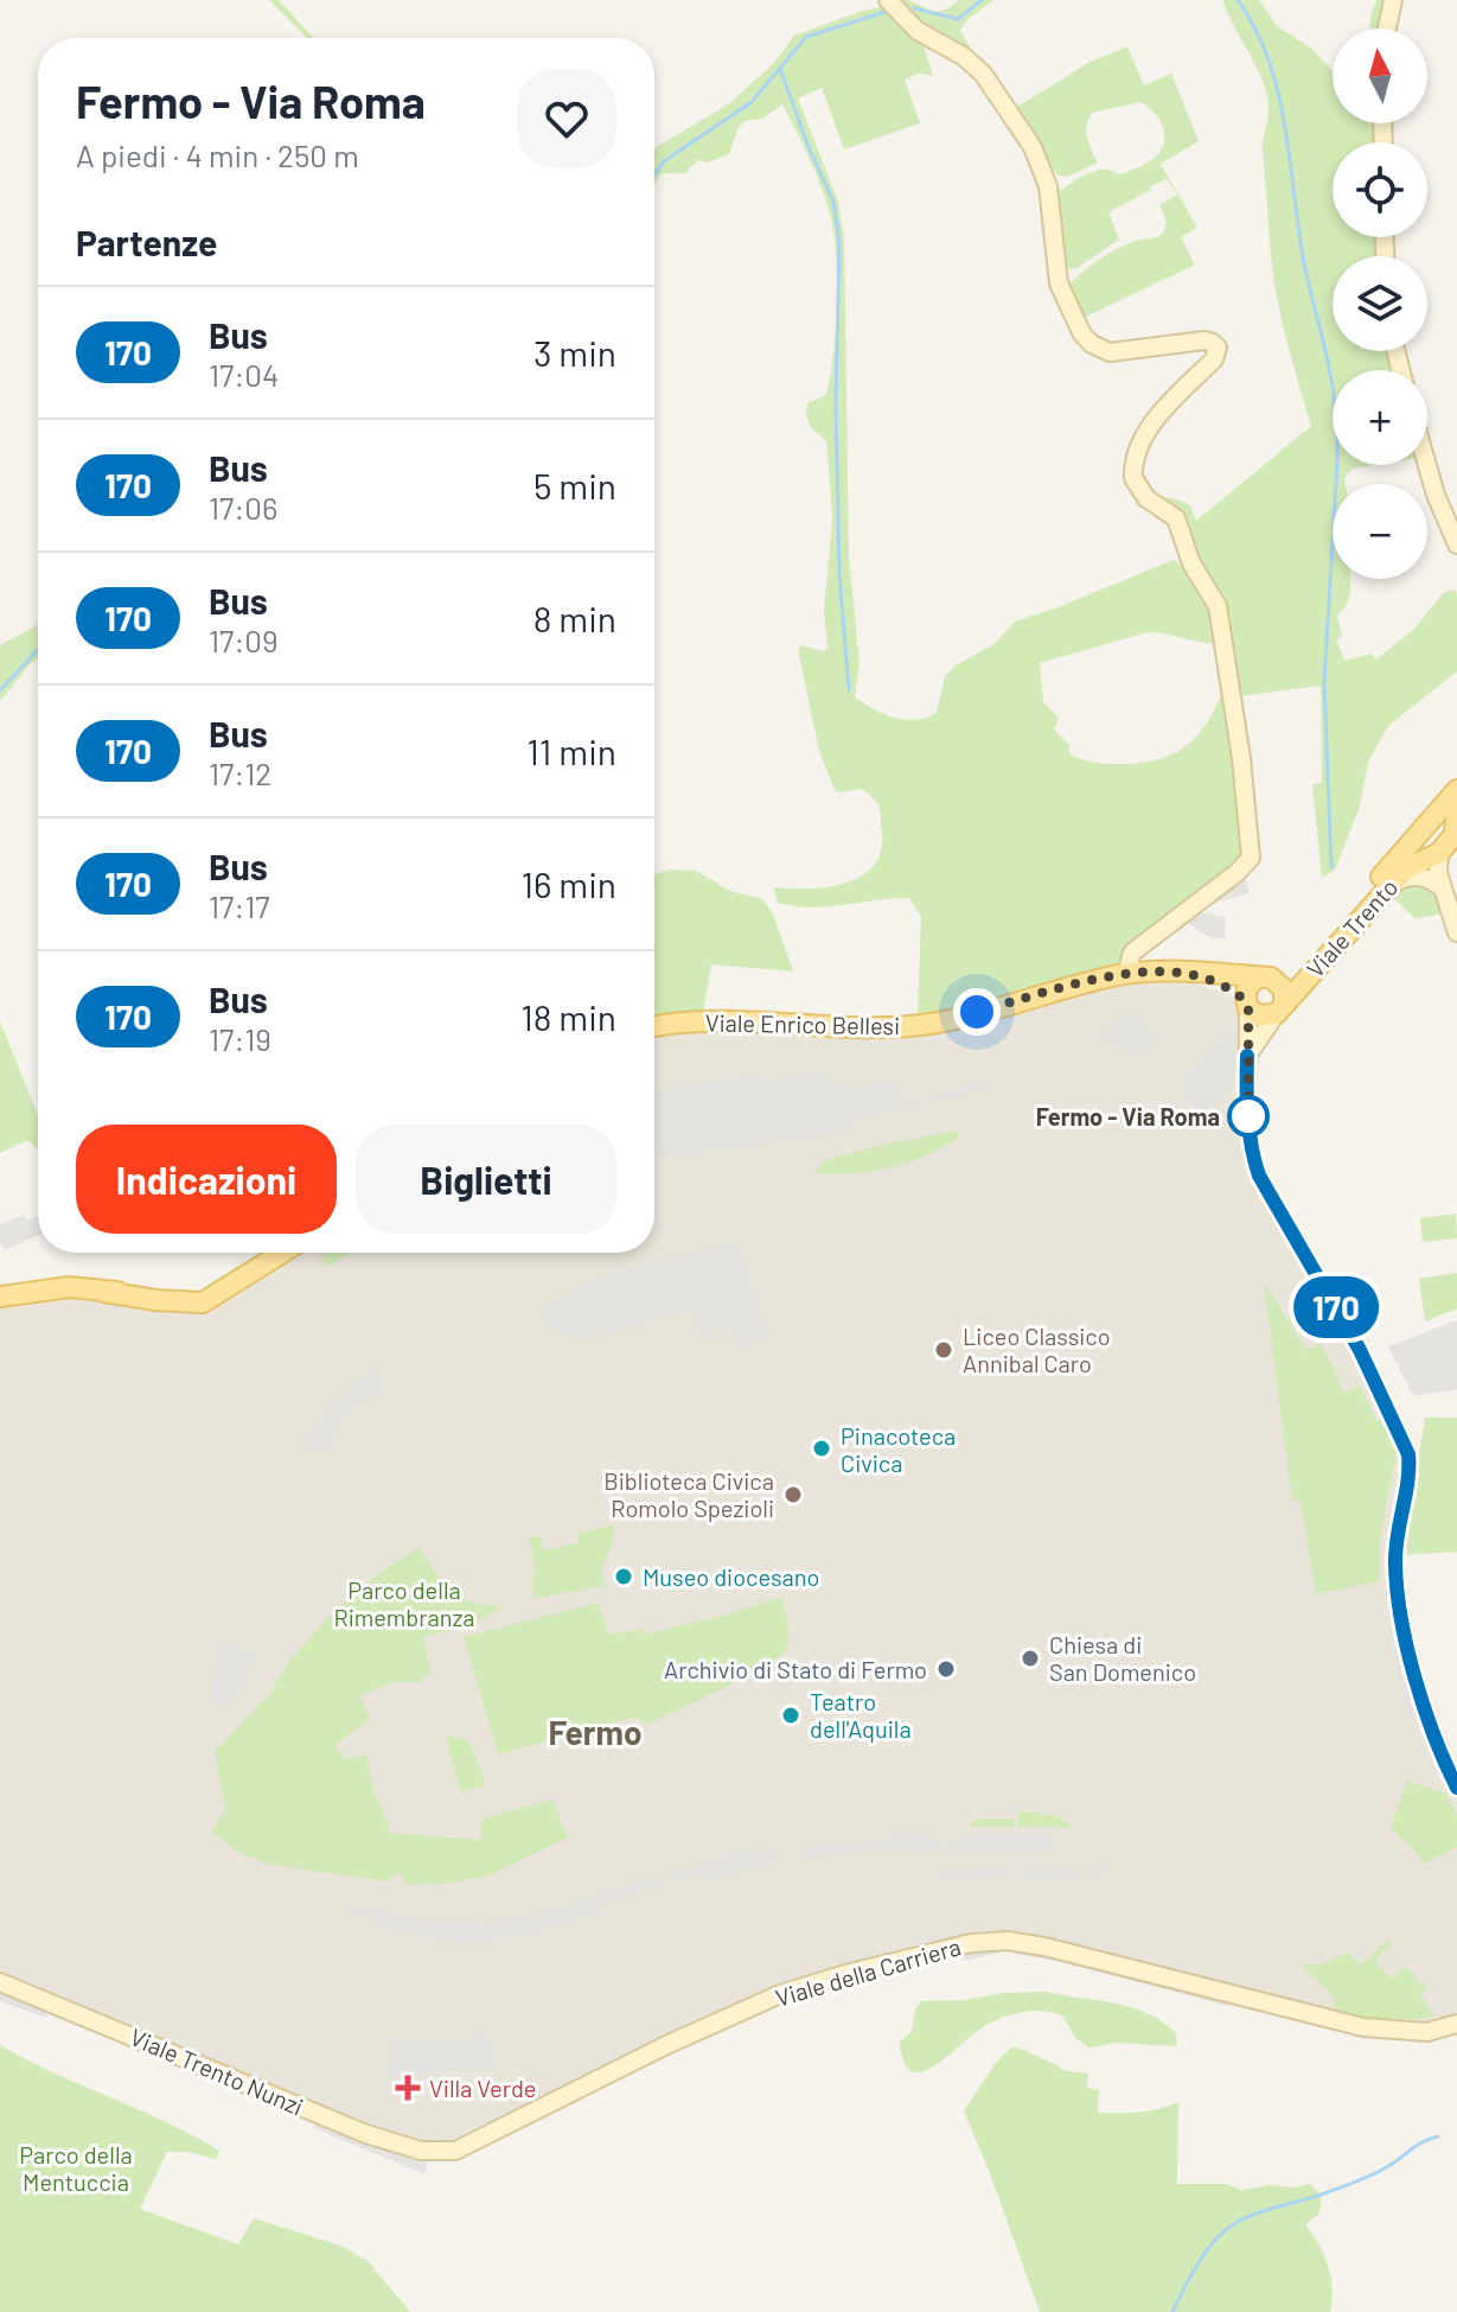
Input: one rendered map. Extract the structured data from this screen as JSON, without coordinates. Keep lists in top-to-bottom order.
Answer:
{
  "streets": {
    "main road": [
      "Viale Trento",
      "Viale Enrico Bellesi",
      "Viale della Carriera",
      "Viale Trento Nunzi"
    ]
  },
  "crossings": [
    ["Viale Trento", "Viale Enrico Bellesi"],
    ["Viale della Carriera", "Viale Trento Nunzi"]
  ],
  "districts": ["Fermo"],
  "parks": ["Parco della Rimembranza", "Parco della Mentuccia"],
  "places": {
    "other": [
      "Fermo - Via Roma",
      "Liceo Classico Annibal Caro",
      "Pinacoteca Civica",
      "Biblioteca Civica Romolo Spezioli",
      "Museo diocesano",
      "Chiesa di San Domenico",
      "Archivio di Stato di Fermo",
      "Teatro dell'Aquila"
    ],
    "health": ["Villa Verde"]
  },
  "lines": ["bus line 170"],
  "north": "top",
  "page": {
    "on_map": "170",
    "map_buttons": ["+", "−"],
    "heading": [
      ["Fermo - Via Roma", "A piedi · 4 min · 250 m"],
      "Partenze"
    ],
    "list": [
      {
        "mark": "170",
        "name": "Bus",
        "note": "17:04",
        "value": "3 min"
      },
      {
        "mark": "170",
        "name": "Bus",
        "note": "17:06",
        "value": "5 min"
      },
      {
        "mark": "170",
        "name": "Bus",
        "note": "17:09",
        "value": "8 min"
      },
      {
        "mark": "170",
        "name": "Bus",
        "note": "17:12",
        "value": "11 min"
      },
      {
        "mark": "170",
        "name": "Bus",
        "note": "17:17",
        "value": "16 min"
      },
      {
        "mark": "170",
        "name": "Bus",
        "note": "17:19",
        "value": "18 min"
      }
    ],
    "buttons": ["Indicazioni", "Biglietti"]
  }
}
